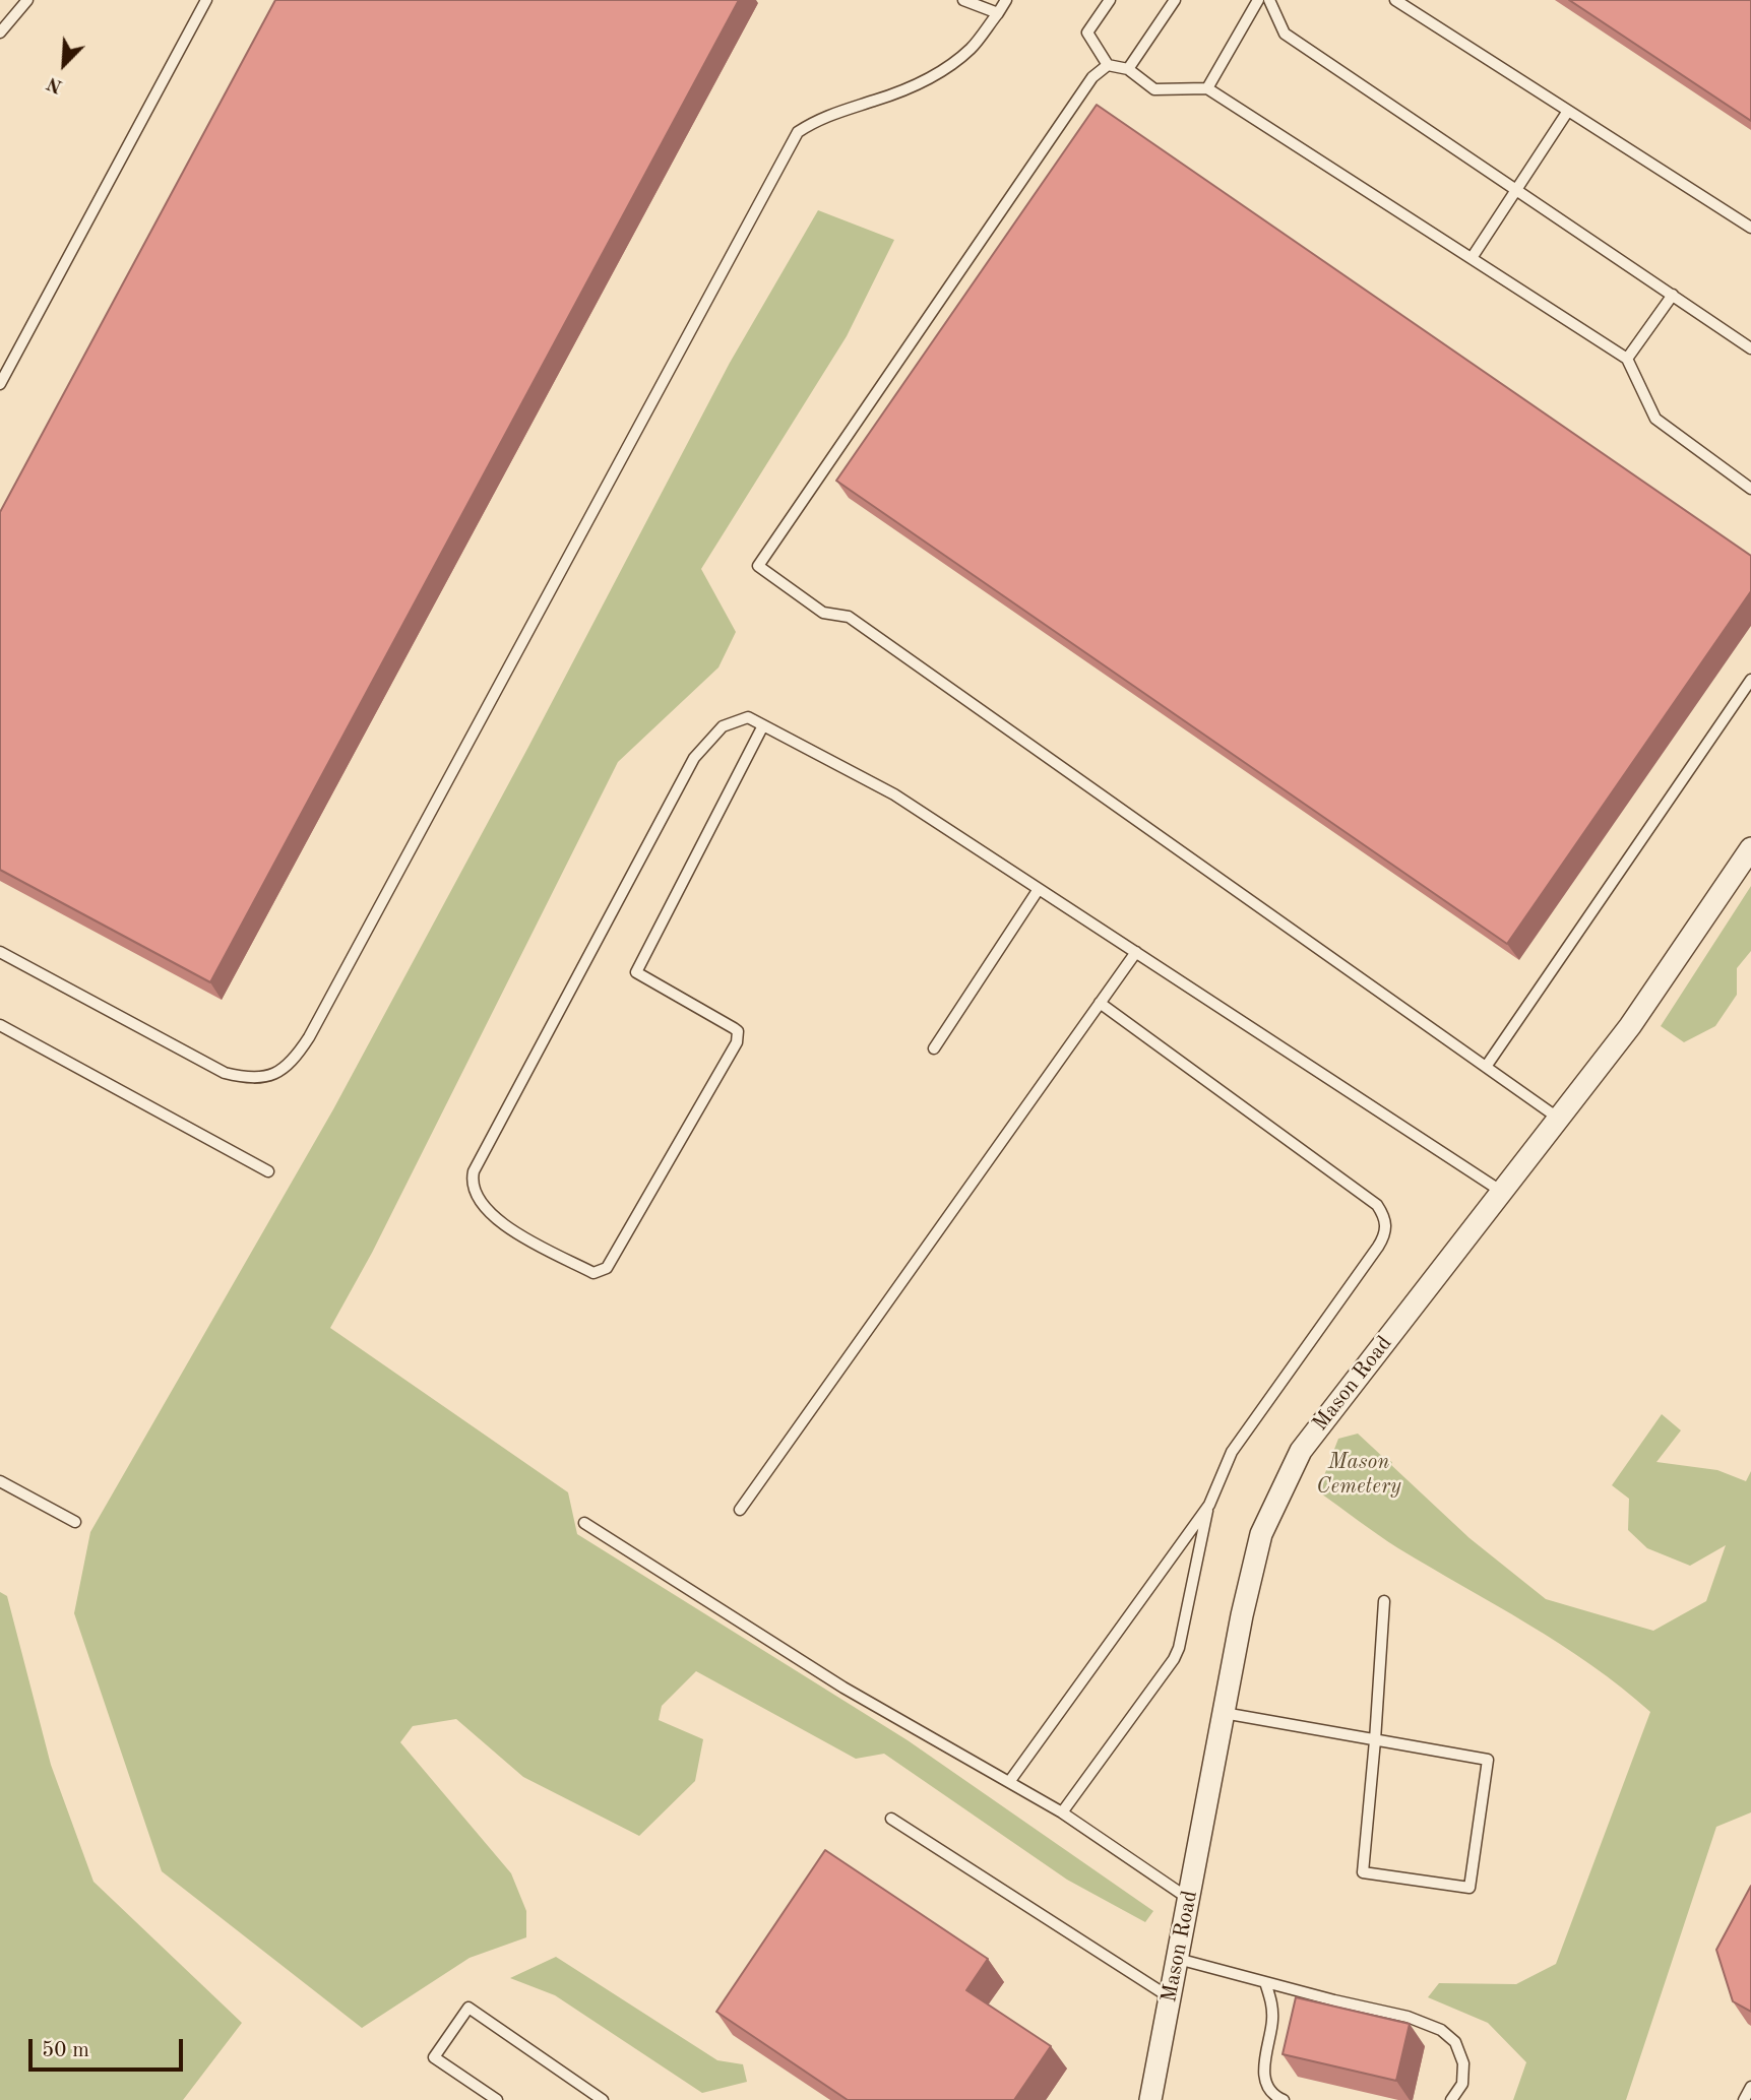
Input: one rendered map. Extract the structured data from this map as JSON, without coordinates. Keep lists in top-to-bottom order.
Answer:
{
  "streets": {
    "street": ["Mason Road"]
  },
  "parks": ["Mason Cemetery"],
  "scale_bar": "50 m",
  "north": "bottom left"
}
